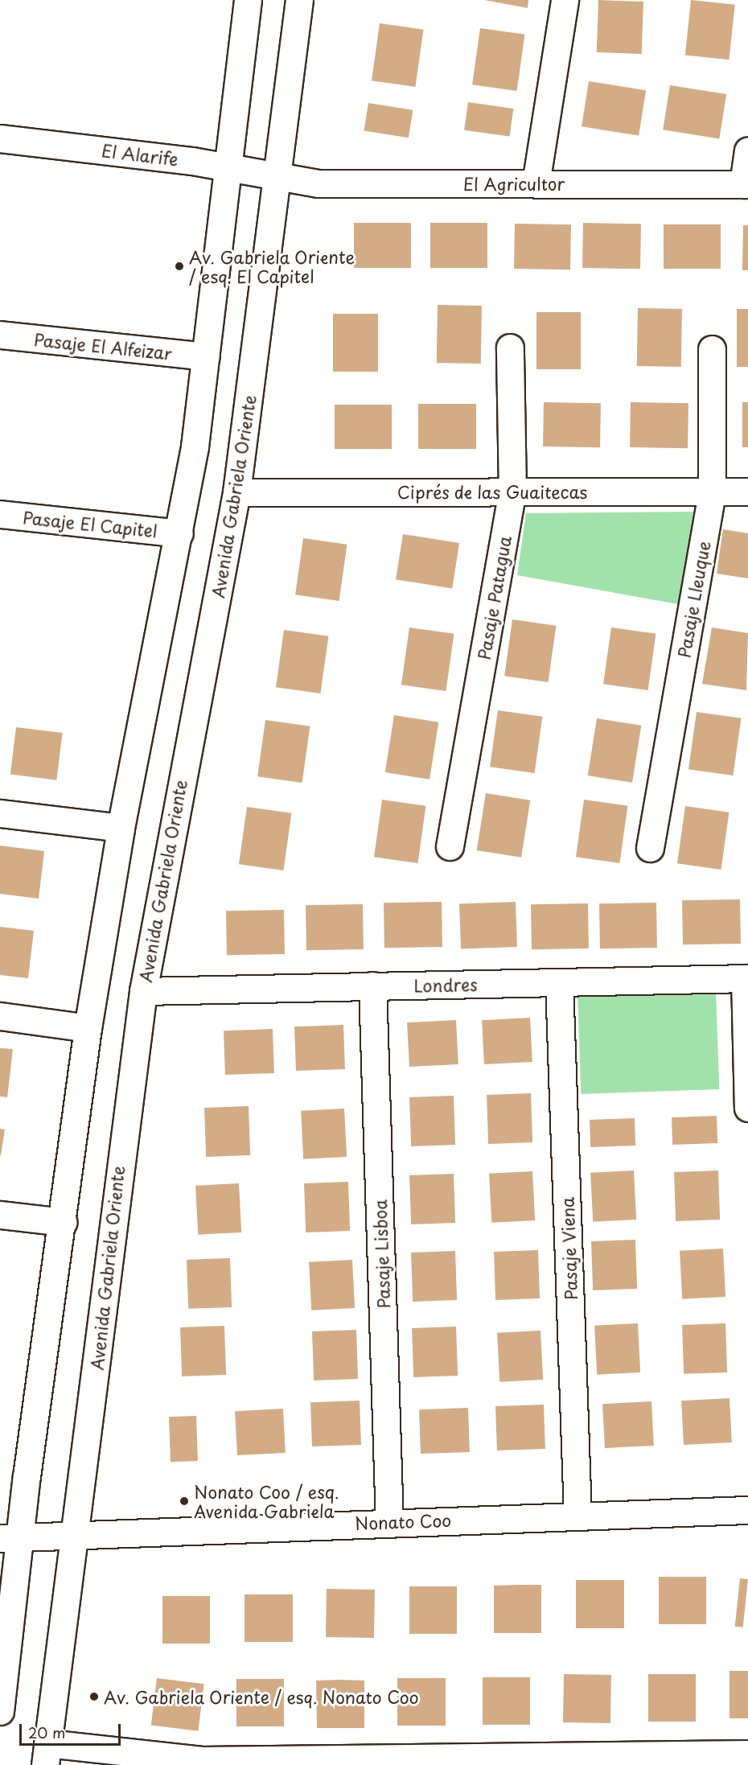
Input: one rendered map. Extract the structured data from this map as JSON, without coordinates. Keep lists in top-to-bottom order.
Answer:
{
  "streets": {
    "street": [
      "El Alarife",
      "El Agricultor",
      "Pasaje El Alfeizar",
      "Ciprés de las Guaitecas",
      "Avenida Gabriela Oriente",
      "Pasaje El Capitel",
      "Pasaje Patagua",
      "Pasaje Lleuque",
      "Londres",
      "Pasaje Viena",
      "Pasaje Lisboa",
      "Nonato Coo"
    ]
  },
  "crossings": [
    ["El Alarife", "El Agricultor"],
    ["El Alarife", "Avenida Gabriela Oriente"],
    ["El Agricultor", "Avenida Gabriela Oriente"],
    ["Ciprés de las Guaitecas", "Avenida Gabriela Oriente"],
    ["Ciprés de las Guaitecas", "Pasaje Patagua"],
    ["Ciprés de las Guaitecas", "Pasaje Lleuque"],
    ["Avenida Gabriela Oriente", "Londres"],
    ["Avenida Gabriela Oriente", "Nonato Coo"],
    ["Londres", "Pasaje Viena"],
    ["Londres", "Pasaje Lisboa"],
    ["Pasaje Viena", "Nonato Coo"],
    ["Pasaje Lisboa", "Nonato Coo"]
  ],
  "places": ["Av. Gabriela Oriente / esq. El Capitel", "Nonato Coo / esq. Avenida Gabriela", "Av. Gabriela Oriente / esq. Nonato Coo"],
  "scale_bar": "20 m"
}
